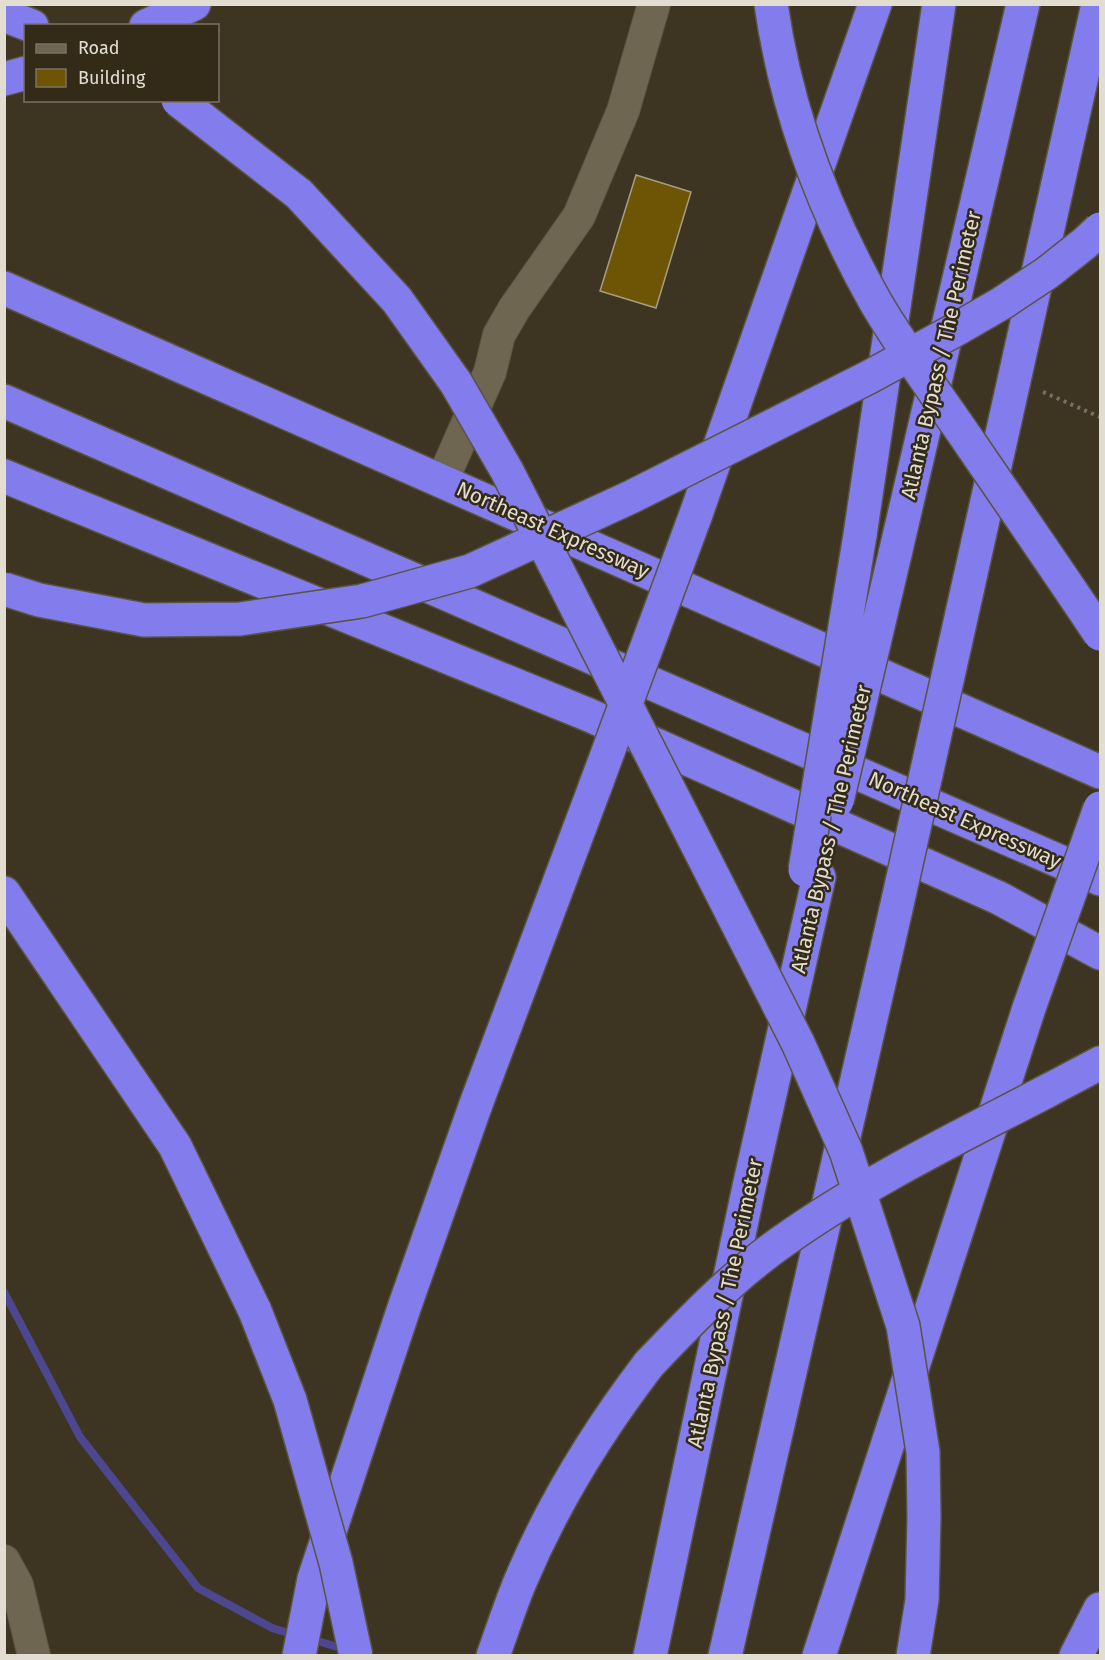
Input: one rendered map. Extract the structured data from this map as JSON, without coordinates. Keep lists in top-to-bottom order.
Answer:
{
  "streets": {
    "highway": ["Atlanta Bypass / The Perimeter", "Northeast Expressway"]
  },
  "legend": ["Road", "Building"]
}
